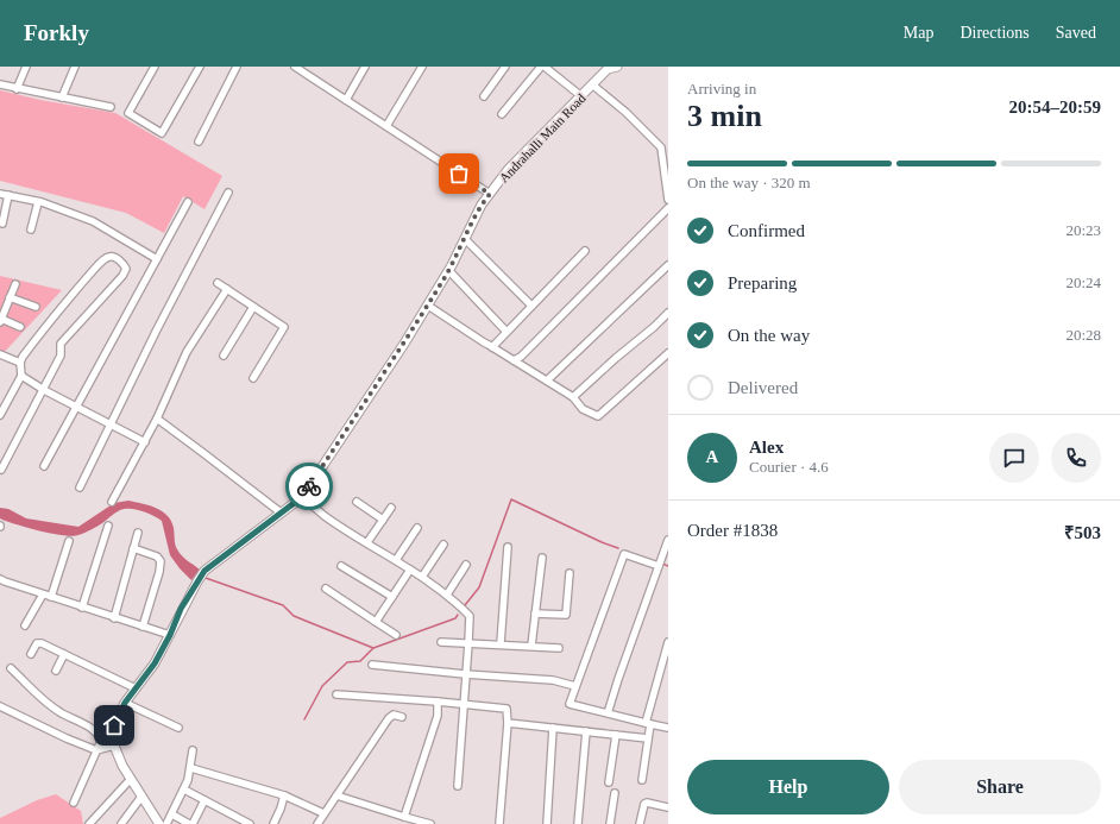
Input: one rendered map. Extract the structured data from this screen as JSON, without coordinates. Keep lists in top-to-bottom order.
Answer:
{
  "streets": {
    "main road": ["Andrahalli Main Road"]
  },
  "page": {
    "header": "Forkly",
    "nav": ["Map", "Directions", "Saved"],
    "heading": ["3 min", "Arriving in", "20:54–20:59"],
    "panel": [
      "Alex",
      "Courier · 4.6",
      "Order #1838",
      "₹503"
    ],
    "bar": "On the way · 320 m",
    "list": [
      ["Confirmed", "20:23"],
      ["Preparing", "20:24"],
      ["On the way", "20:28"],
      "Delivered"
    ],
    "round": "A",
    "buttons": ["Help", "Share"]
  }
}
